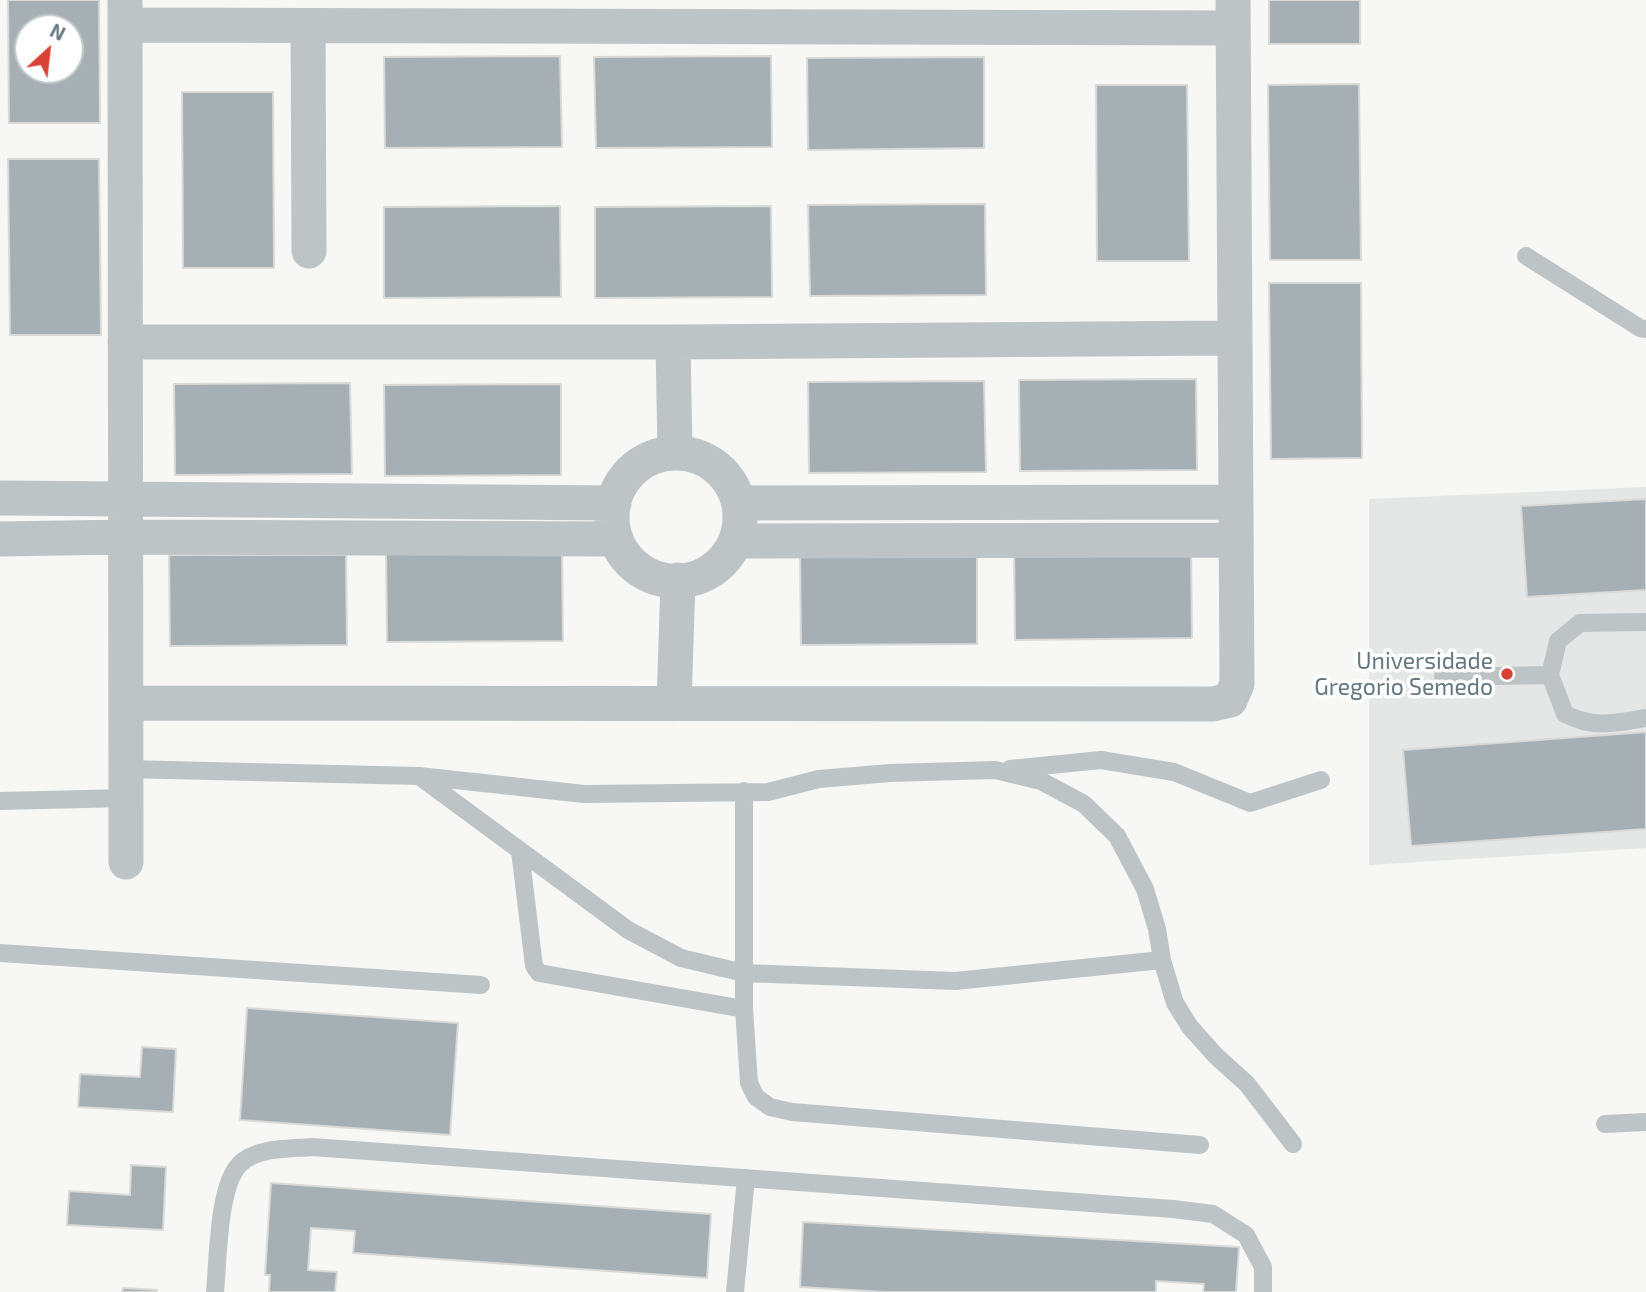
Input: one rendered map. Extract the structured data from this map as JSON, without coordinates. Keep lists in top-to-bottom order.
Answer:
{
  "places": ["Universidade Gregorio Semedo"],
  "north": "top right"
}
